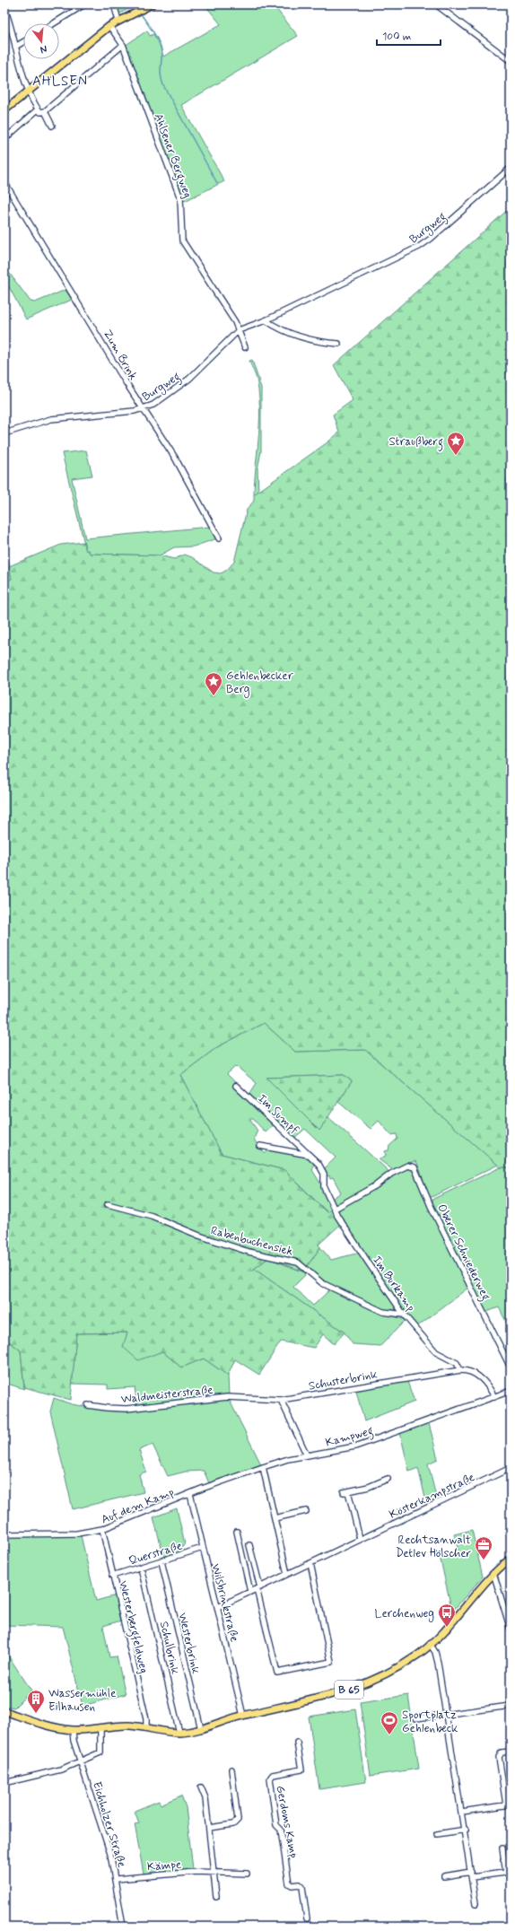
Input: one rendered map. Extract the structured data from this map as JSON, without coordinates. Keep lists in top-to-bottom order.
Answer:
{
  "streets": {
    "main road": ["B 65"],
    "street": [
      "Ahlsener Bergweg",
      "Burgweg",
      "Zum Brink",
      "Im Sumpf",
      "Rabenbuchensiek",
      "Oberer Schniederweg",
      "Im Burkamp",
      "Schusterbrink",
      "Waldmeisterstraße",
      "Kampweg",
      "Kösterkampstraße",
      "Auf dem Kamp",
      "Querstraße",
      "Wilsbrinkstraße",
      "Westerbergfeldweg",
      "Westerbrink",
      "Schulbrink",
      "Gerdoms Kamp",
      "Eichholzer Straße",
      "Kämpe"
    ]
  },
  "crossings": [
    ["Ahlsener Bergweg", "Burgweg"],
    ["Burgweg", "Zum Brink"],
    ["Im Sumpf", "Im Burkamp"],
    ["Rabenbuchensiek", "Im Burkamp"],
    ["Oberer Schniederweg", "Im Burkamp"],
    ["Im Burkamp", "Schusterbrink"],
    ["Im Burkamp", "Kampweg"],
    ["Schusterbrink", "Waldmeisterstraße"],
    ["Kampweg", "Auf dem Kamp"],
    ["Kampweg", "Wilsbrinkstraße"],
    ["Kösterkampstraße", "Wilsbrinkstraße"],
    ["Auf dem Kamp", "Wilsbrinkstraße"],
    ["Auf dem Kamp", "Westerbergfeldweg"],
    ["Querstraße", "Wilsbrinkstraße"],
    ["Querstraße", "Westerbergfeldweg"],
    ["Querstraße", "Westerbrink"],
    ["Querstraße", "Schulbrink"],
    ["Wilsbrinkstraße", "B 65"],
    ["Westerbergfeldweg", "B 65"],
    ["Westerbrink", "B 65"],
    ["Schulbrink", "B 65"],
    ["B 65", "Eichholzer Straße"],
    ["Eichholzer Straße", "Kämpe"]
  ],
  "districts": ["AHLSEN"],
  "places": {
    "place": ["Straußberg", "Gehlenbecker Berg"],
    "office": ["Rechtsanwalt Detlev Hölscher"],
    "bus stop": ["Lerchenweg"],
    "building": ["Wassermühle Eilhausen"],
    "sports": ["Sportplatz Gehlenbeck"]
  },
  "scale_bar": "100 m",
  "north": "bottom"
}
